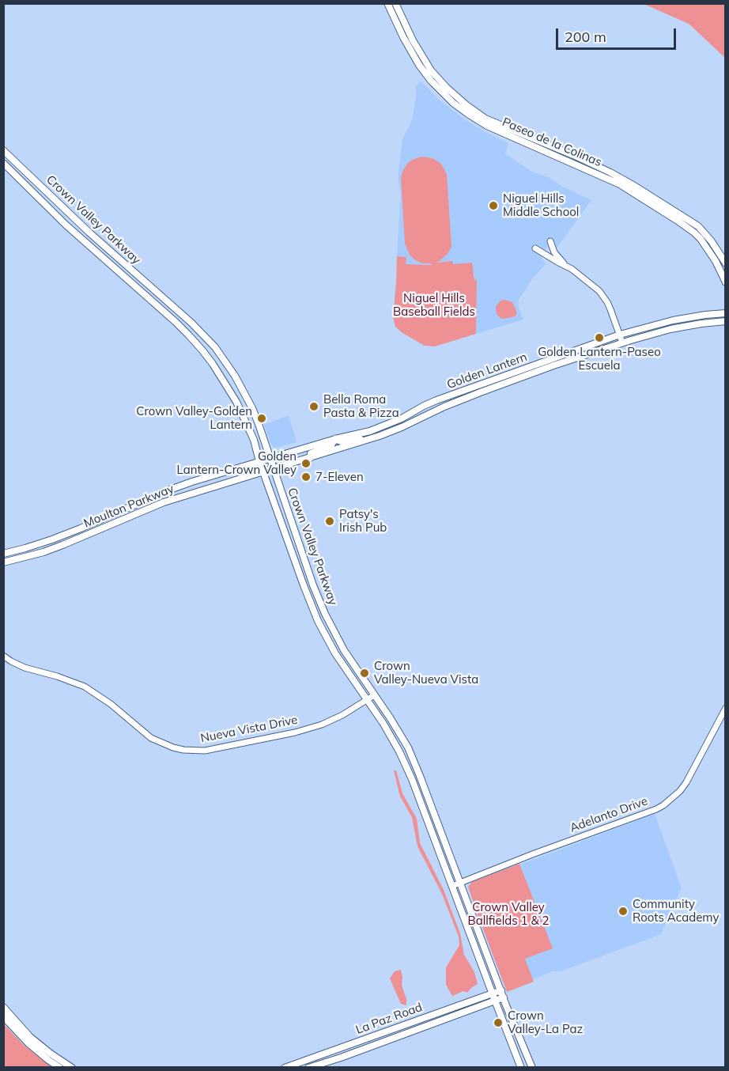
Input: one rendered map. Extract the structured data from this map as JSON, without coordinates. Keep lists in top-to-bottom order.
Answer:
{
  "streets": {
    "main road": [
      "Paseo de la Colinas",
      "Crown Valley Parkway",
      "Golden Lantern",
      "Moulton Parkway",
      "La Paz Road"
    ],
    "street": ["Nueva Vista Drive", "Adelanto Drive"]
  },
  "crossings": [
    ["Crown Valley Parkway", "Golden Lantern"],
    ["Crown Valley Parkway", "Moulton Parkway"],
    ["Crown Valley Parkway", "Nueva Vista Drive"],
    ["Crown Valley Parkway", "Adelanto Drive"],
    ["Crown Valley Parkway", "La Paz Road"],
    ["Golden Lantern", "Moulton Parkway"]
  ],
  "parks": ["Niguel Hills Baseball Fields", "Crown Valley Ballfields 1 & 2"],
  "places": [
    "Niguel Hills Middle School",
    "Golden Lantern-Paseo Escuela",
    "Bella Roma Pasta & Pizza",
    "Crown Valley-Golden Lantern",
    "Golden Lantern-Crown Valley",
    "7-Eleven",
    "Patsy's Irish Pub",
    "Crown Valley-Nueva Vista",
    "Community Roots Academy",
    "Crown Valley-La Paz"
  ],
  "scale_bar": "200 m"
}
